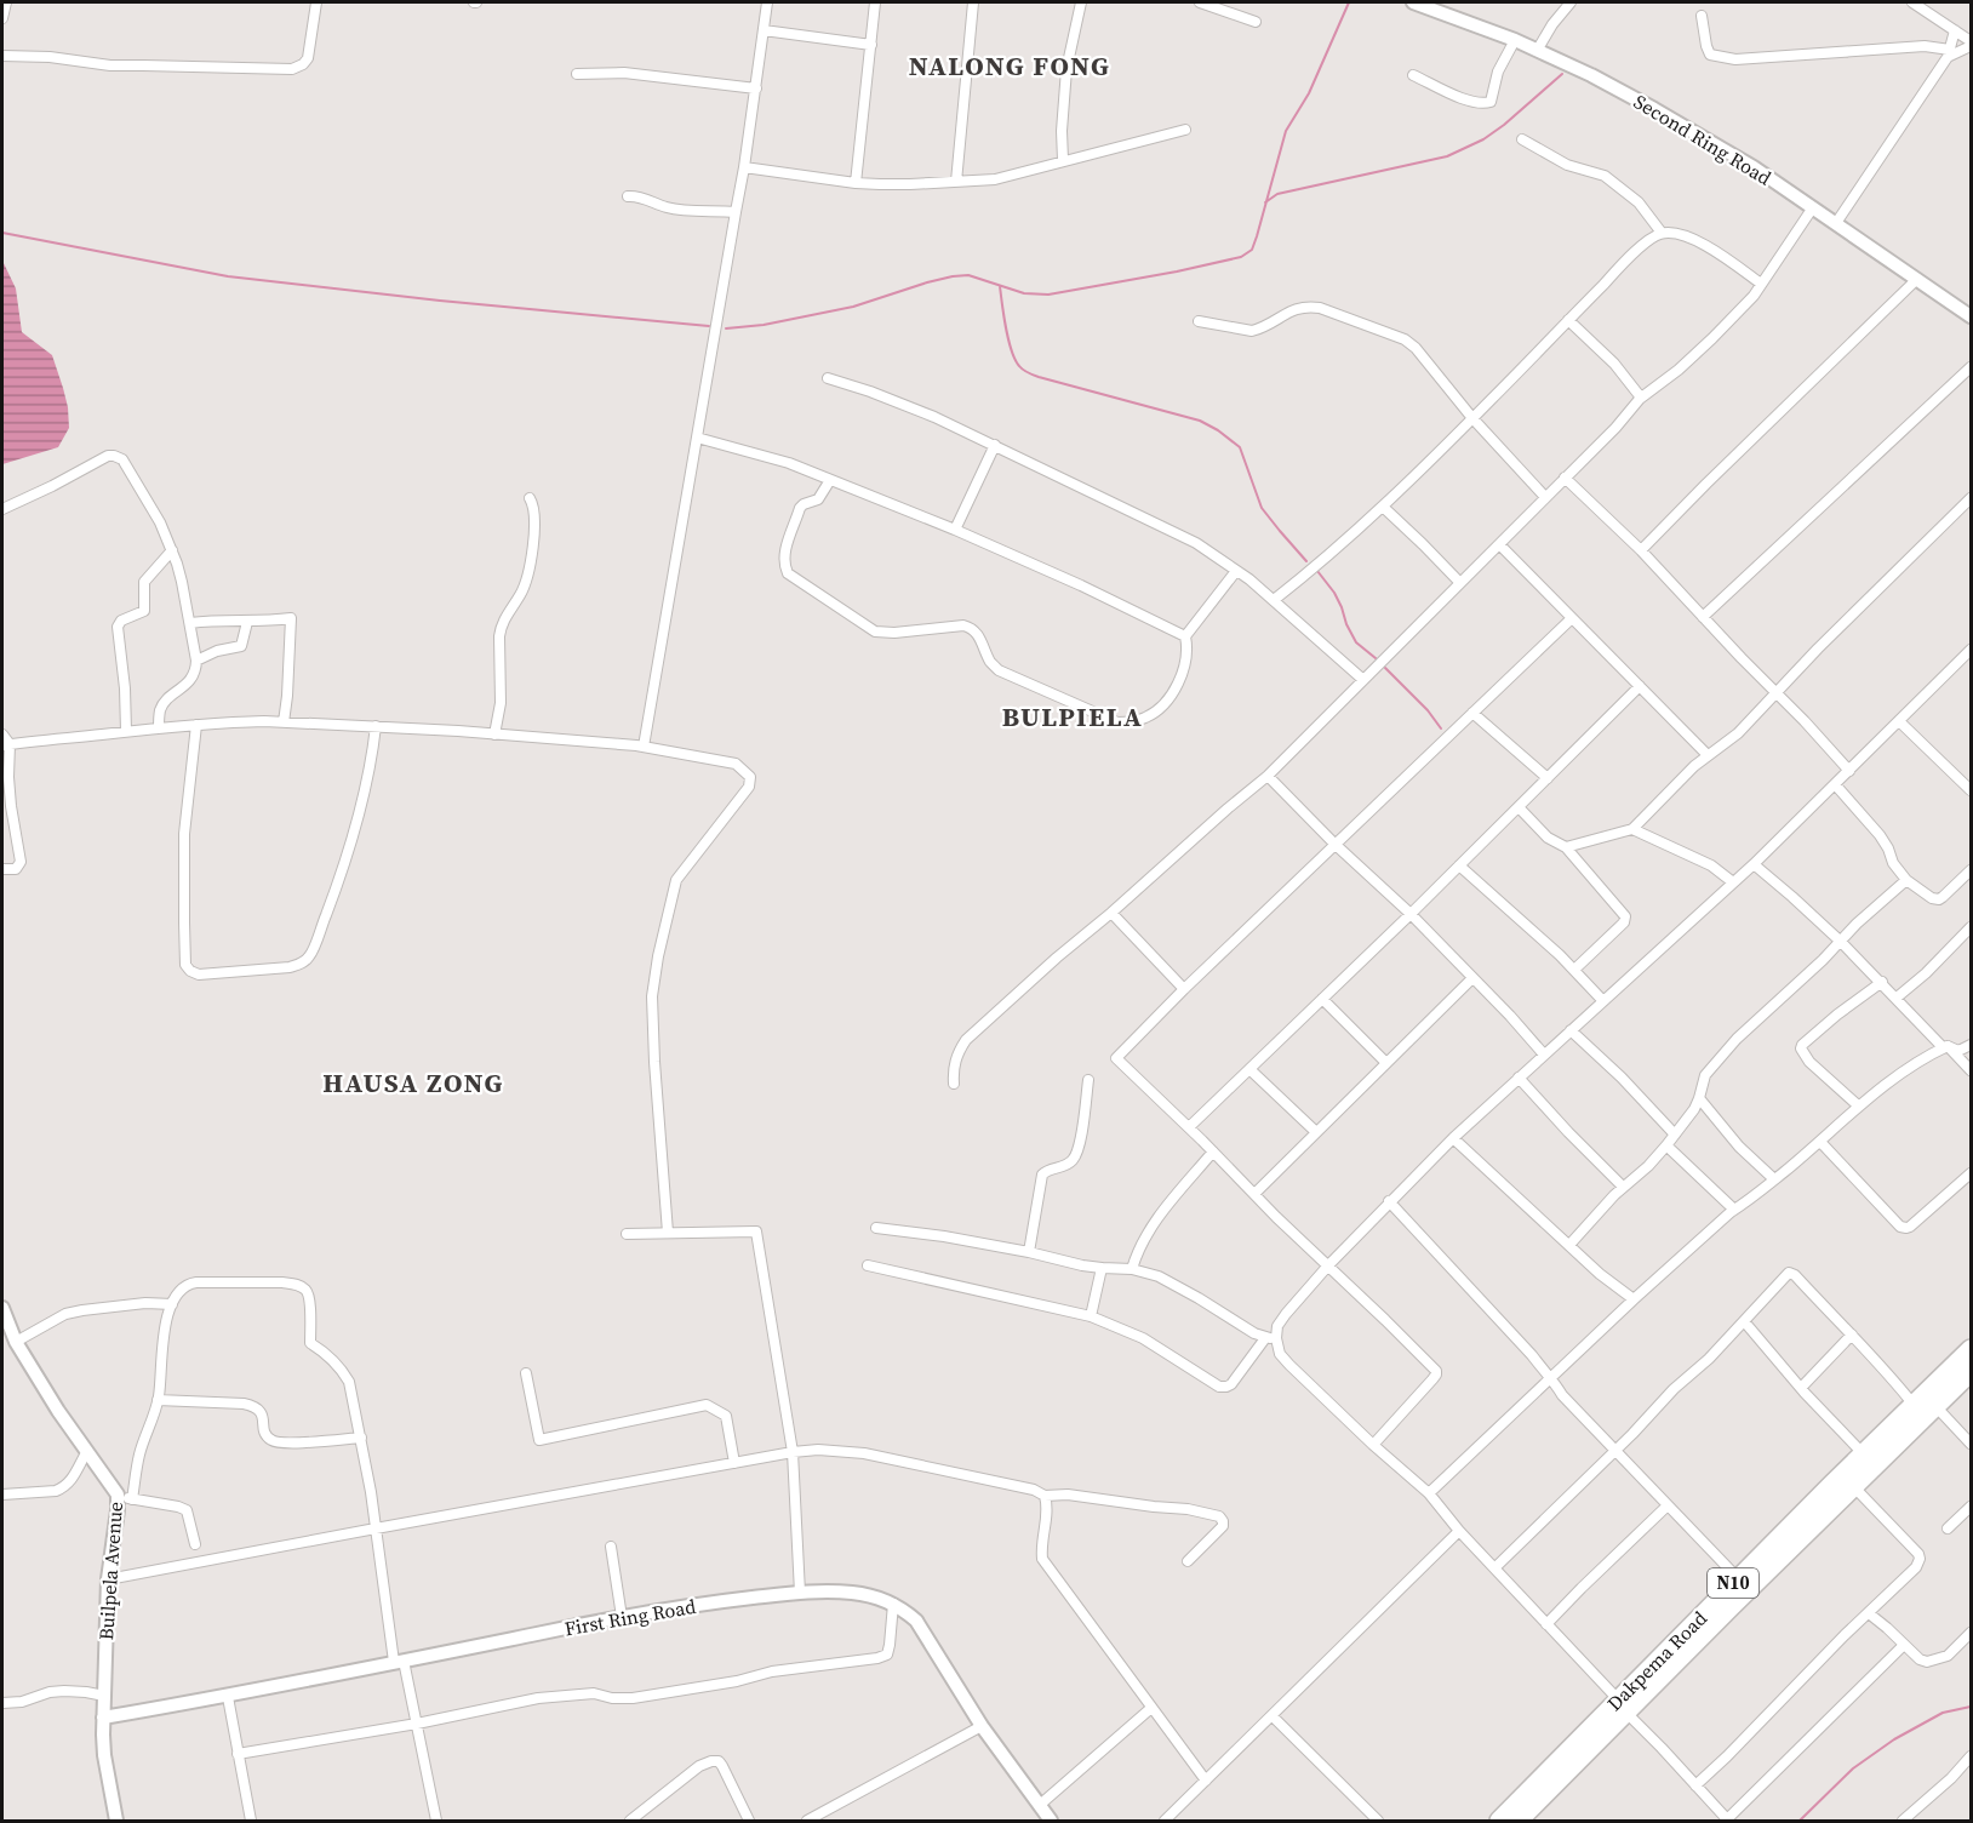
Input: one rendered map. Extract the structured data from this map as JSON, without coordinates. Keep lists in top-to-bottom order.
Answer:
{
  "streets": {
    "highway": ["N10", "Dakpema Road"],
    "street": ["Second Ring Road", "Builpela Avenue", "First Ring Road"]
  },
  "crossings": [
    ["Builpela Avenue", "First Ring Road"]
  ],
  "districts": ["NALONG FONG", "BULPIELA", "HAUSA ZONG"]
}
